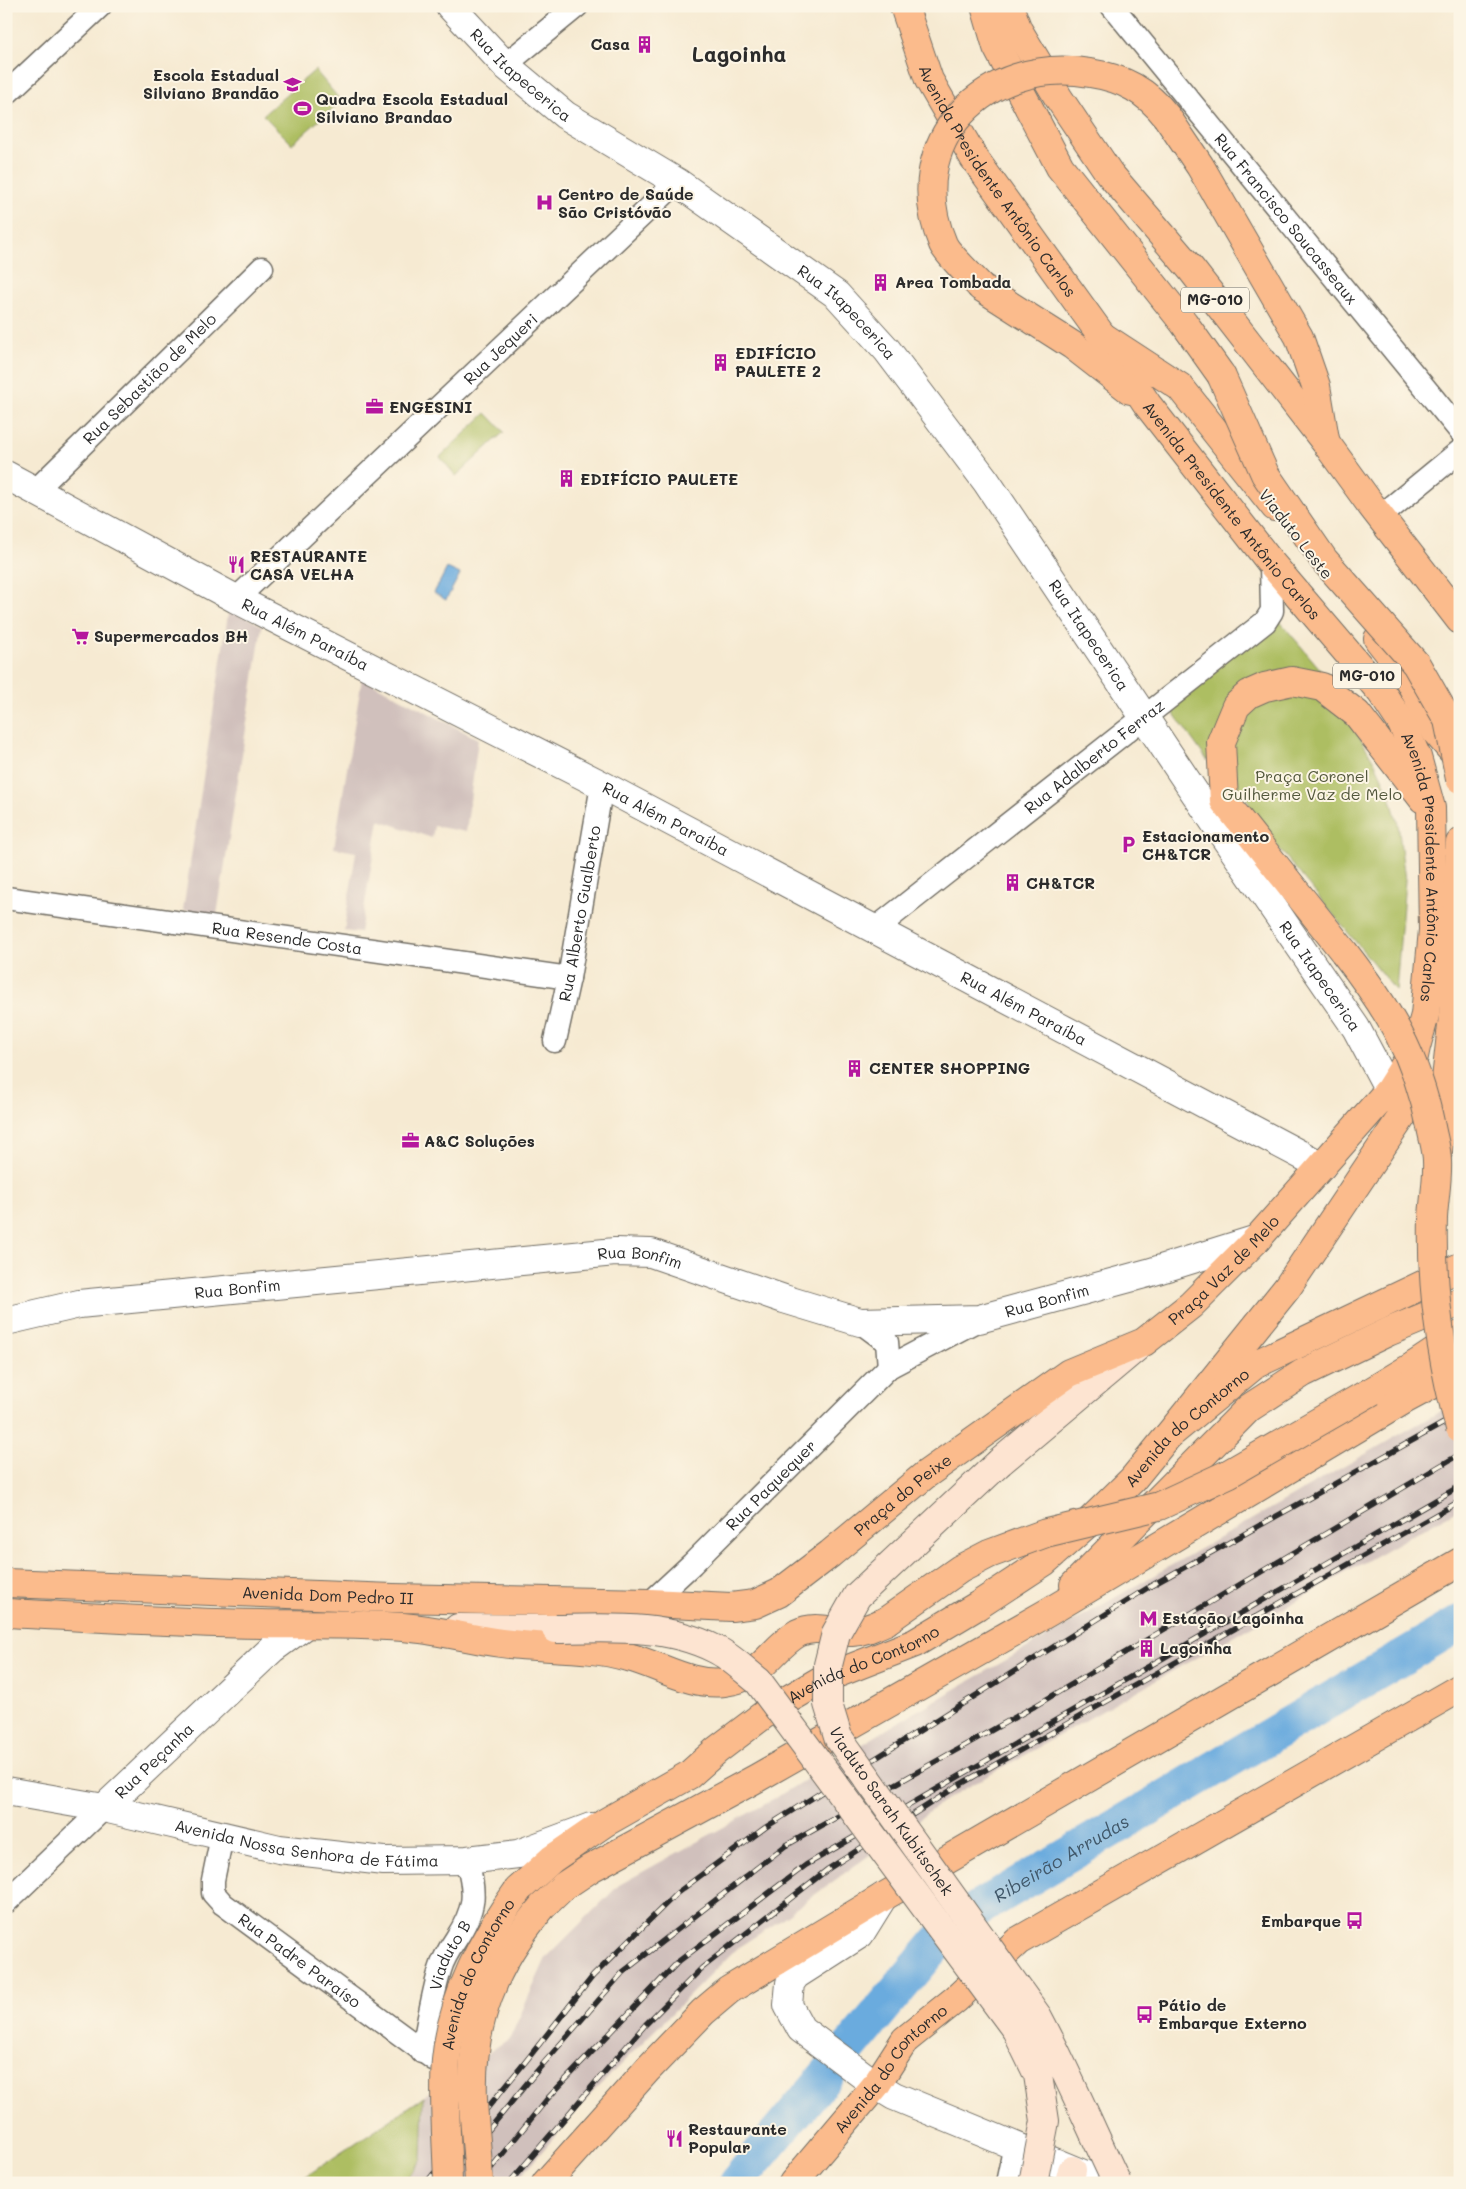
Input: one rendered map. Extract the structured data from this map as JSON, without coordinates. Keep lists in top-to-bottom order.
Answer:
{
  "streets": {
    "main road": [
      "Avenida Presidente Antônio Carlos",
      "MG-010",
      "Viaduto Leste",
      "Praça Vaz de Melo",
      "Avenida do Contorno",
      "Praça do Peixe",
      "Avenida Dom Pedro II",
      "Viaduto Sarah Kubitschek"
    ],
    "street": [
      "Rua Itapecerica",
      "Rua Francisco Soucasseaux",
      "Rua Jequeri",
      "Rua Sebastião de Melo",
      "Rua Além Paraíba",
      "Rua Adalberto Ferraz",
      "Rua Alberto Gualberto",
      "Rua Resende Costa",
      "Rua Bonfim",
      "Rua Paquequer",
      "Rua Peçanha",
      "Avenida Nossa Senhora de Fátima",
      "Viaduto B",
      "Rua Padre Paraíso"
    ]
  },
  "crossings": [
    ["Rua Itapecerica", "Rua Jequeri"],
    ["Rua Itapecerica", "Rua Adalberto Ferraz"],
    ["Rua Itapecerica", "Praça Vaz de Melo"],
    ["Avenida Presidente Antônio Carlos", "Viaduto Leste"],
    ["Avenida Presidente Antônio Carlos", "Rua Adalberto Ferraz"],
    ["Avenida Presidente Antônio Carlos", "Praça Vaz de Melo"],
    ["Rua Jequeri", "Rua Além Paraíba"],
    ["Rua Sebastião de Melo", "Rua Além Paraíba"],
    ["Rua Além Paraíba", "Rua Adalberto Ferraz"],
    ["Rua Além Paraíba", "Rua Alberto Gualberto"],
    ["Rua Além Paraíba", "Praça Vaz de Melo"],
    ["Rua Alberto Gualberto", "Rua Resende Costa"],
    ["Rua Bonfim", "Praça Vaz de Melo"],
    ["Rua Bonfim", "Rua Paquequer"],
    ["Praça Vaz de Melo", "Praça do Peixe"],
    ["Praça Vaz de Melo", "Viaduto Sarah Kubitschek"],
    ["Avenida do Contorno", "Avenida Nossa Senhora de Fátima"],
    ["Rua Paquequer", "Praça do Peixe"],
    ["Rua Paquequer", "Avenida Dom Pedro II"],
    ["Praça do Peixe", "Avenida Dom Pedro II"],
    ["Avenida Dom Pedro II", "Rua Peçanha"],
    ["Avenida Dom Pedro II", "Viaduto Sarah Kubitschek"],
    ["Rua Peçanha", "Avenida Nossa Senhora de Fátima"],
    ["Avenida Nossa Senhora de Fátima", "Viaduto B"],
    ["Avenida Nossa Senhora de Fátima", "Rua Padre Paraíso"],
    ["Viaduto B", "Rua Padre Paraíso"]
  ],
  "districts": ["Lagoinha"],
  "water": ["Ribeirão Arrudas"],
  "parks": ["Praça Coronel Guilherme Vaz de Melo"],
  "places": {
    "building": [
      "Casa",
      "Area Tombada",
      "EDIFÍCIO PAULETE 2",
      "EDIFÍCIO PAULETE",
      "CH&TCR",
      "CENTER SHOPPING",
      "Lagoinha"
    ],
    "school or university": ["Escola Estadual Silviano Brandão"],
    "sports": ["Quadra Escola Estadual Silviano Brandao"],
    "hospital": ["Centro de Saúde São Cristóvão"],
    "office": ["ENGESINI", "A&C Soluções"],
    "restaurant": ["RESTAURANTE CASA VELHA", "Restaurante Popular"],
    "supermarket": ["Supermercados BH"],
    "parking": ["Estacionamento CH&TCR"],
    "metro station": ["Estação Lagoinha"],
    "bus stop": ["Embarque", "Pátio de Embarque Externo"]
  }
}
